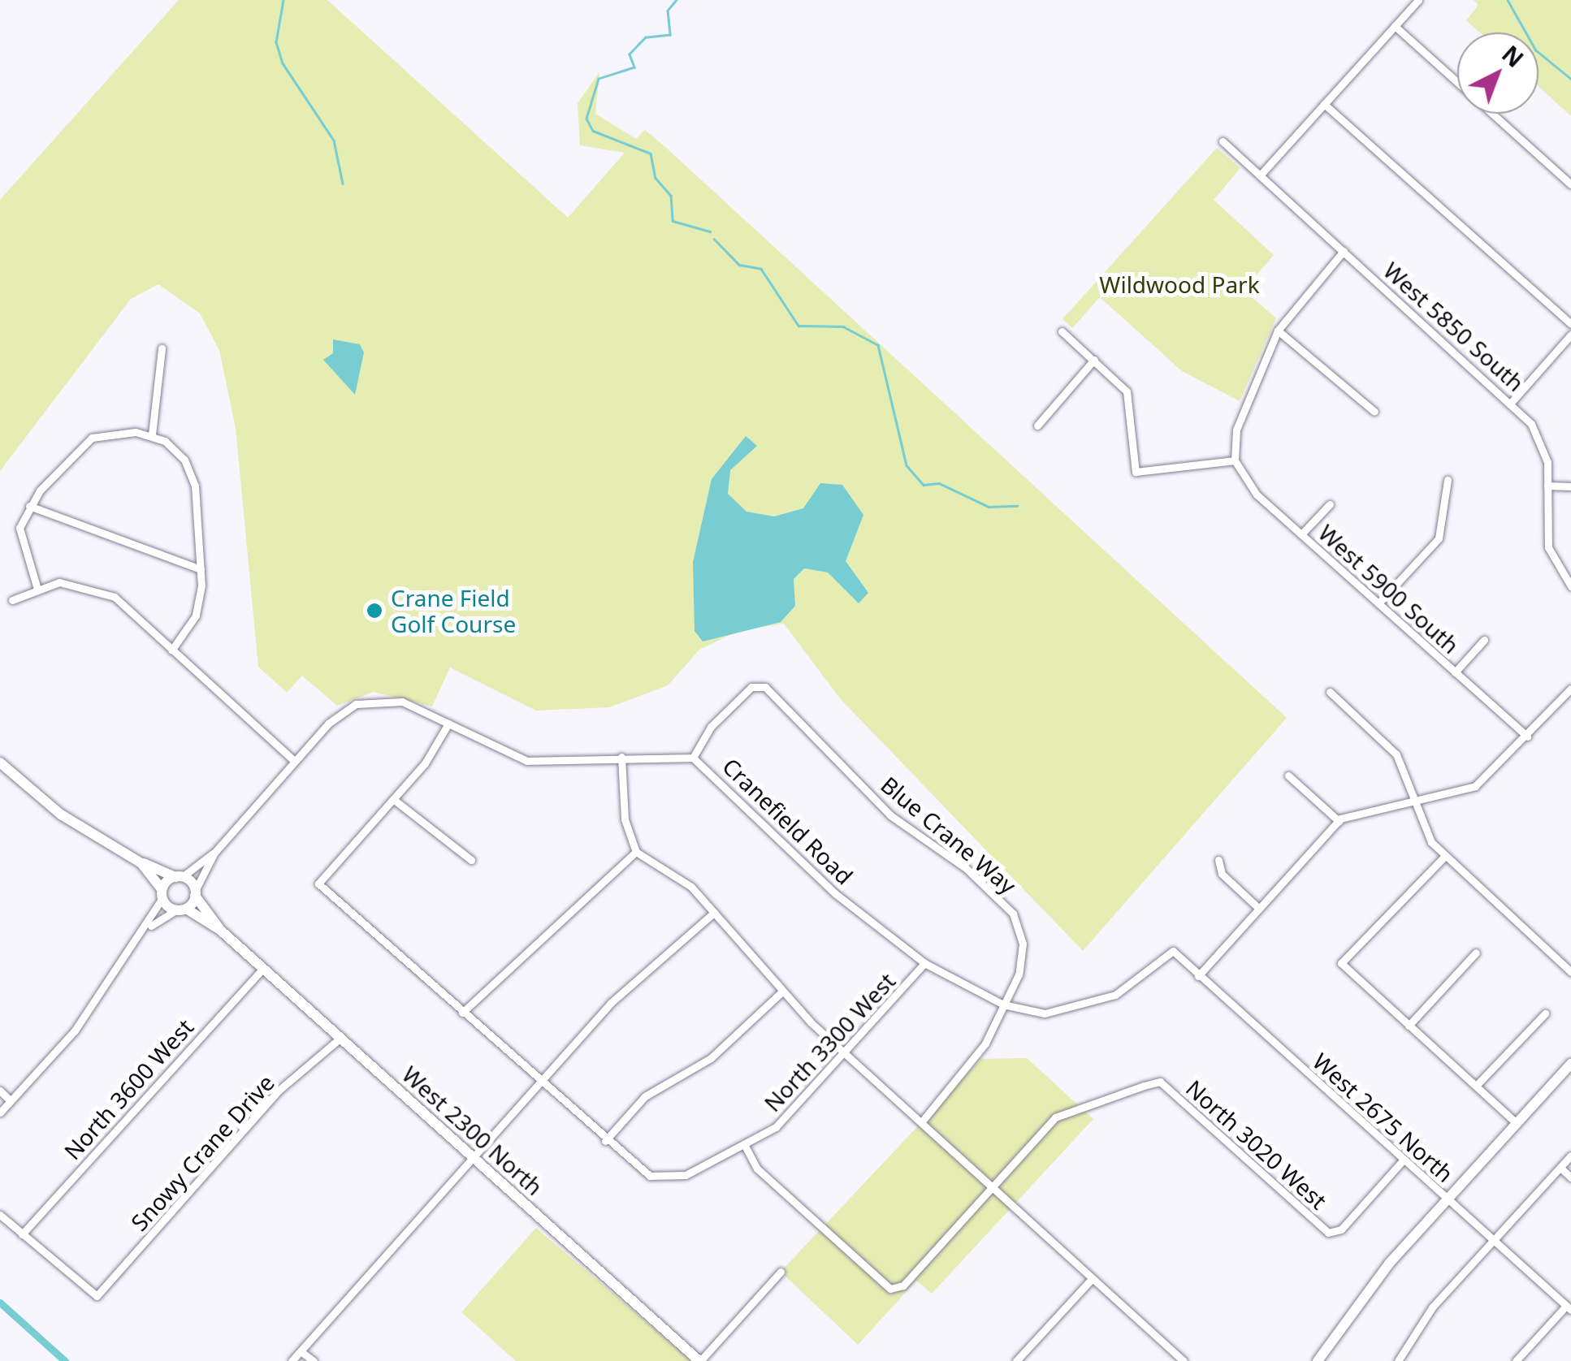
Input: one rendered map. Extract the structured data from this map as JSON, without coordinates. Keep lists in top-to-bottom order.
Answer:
{
  "streets": {
    "street": [
      "West 5850 South",
      "West 5900 South",
      "Cranefield Road",
      "Blue Crane Way",
      "North 3300 West",
      "North 3600 West",
      "West 2675 North",
      "West 2300 North",
      "North 3020 West",
      "Snowy Crane Drive"
    ]
  },
  "crossings": [
    ["Cranefield Road", "Blue Crane Way"],
    ["Cranefield Road", "North 3300 West"],
    ["Cranefield Road", "West 2675 North"],
    ["North 3600 West", "West 2300 North"],
    ["North 3600 West", "Snowy Crane Drive"],
    ["West 2675 North", "North 3020 West"],
    ["West 2300 North", "Snowy Crane Drive"]
  ],
  "parks": ["Wildwood Park"],
  "places": ["Crane Field Golf Course"],
  "north": "top right"
}
